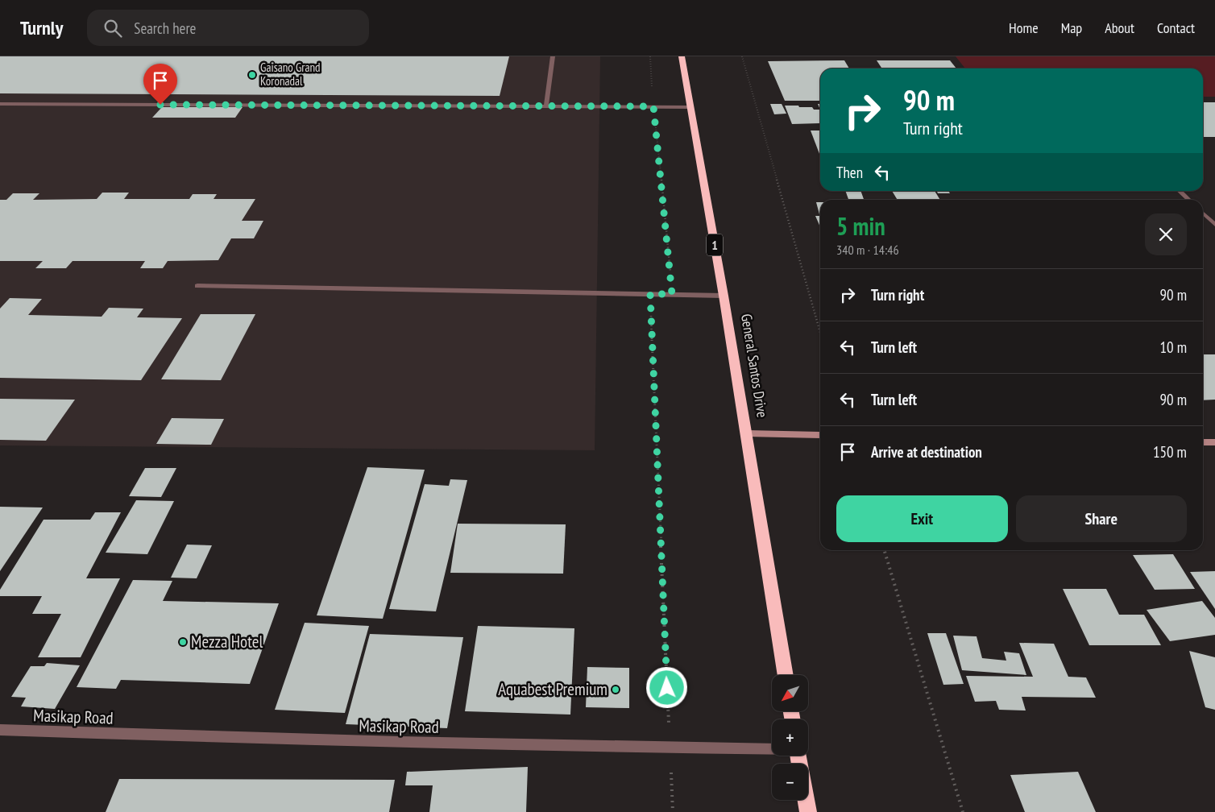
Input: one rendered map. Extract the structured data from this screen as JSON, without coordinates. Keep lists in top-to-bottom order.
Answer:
{
  "streets": {
    "highway": ["1", "General Santos Drive"],
    "street": ["Masikap Road"]
  },
  "places": ["Gaisano Grand Koronadal", "Mezza Hotel", "Aquabest Premium"],
  "north": "bottom left",
  "page": {
    "header": "Turnly",
    "search": "Search here",
    "nav": [
      "Home",
      "Map",
      "About",
      "Contact"
    ],
    "turn": ["90 m", "Turn right"],
    "then": "Then",
    "heading": ["5 min", "340 m · 14:46"],
    "list": [
      {
        "name": "Turn right",
        "value": "90 m"
      },
      {
        "name": "Turn left",
        "value": "10 m"
      },
      {
        "name": "Turn left",
        "value": "90 m"
      },
      {
        "name": "Arrive at destination",
        "value": "150 m"
      }
    ],
    "buttons": ["Exit", "Share"],
    "map_buttons": ["+", "−"]
  }
}
